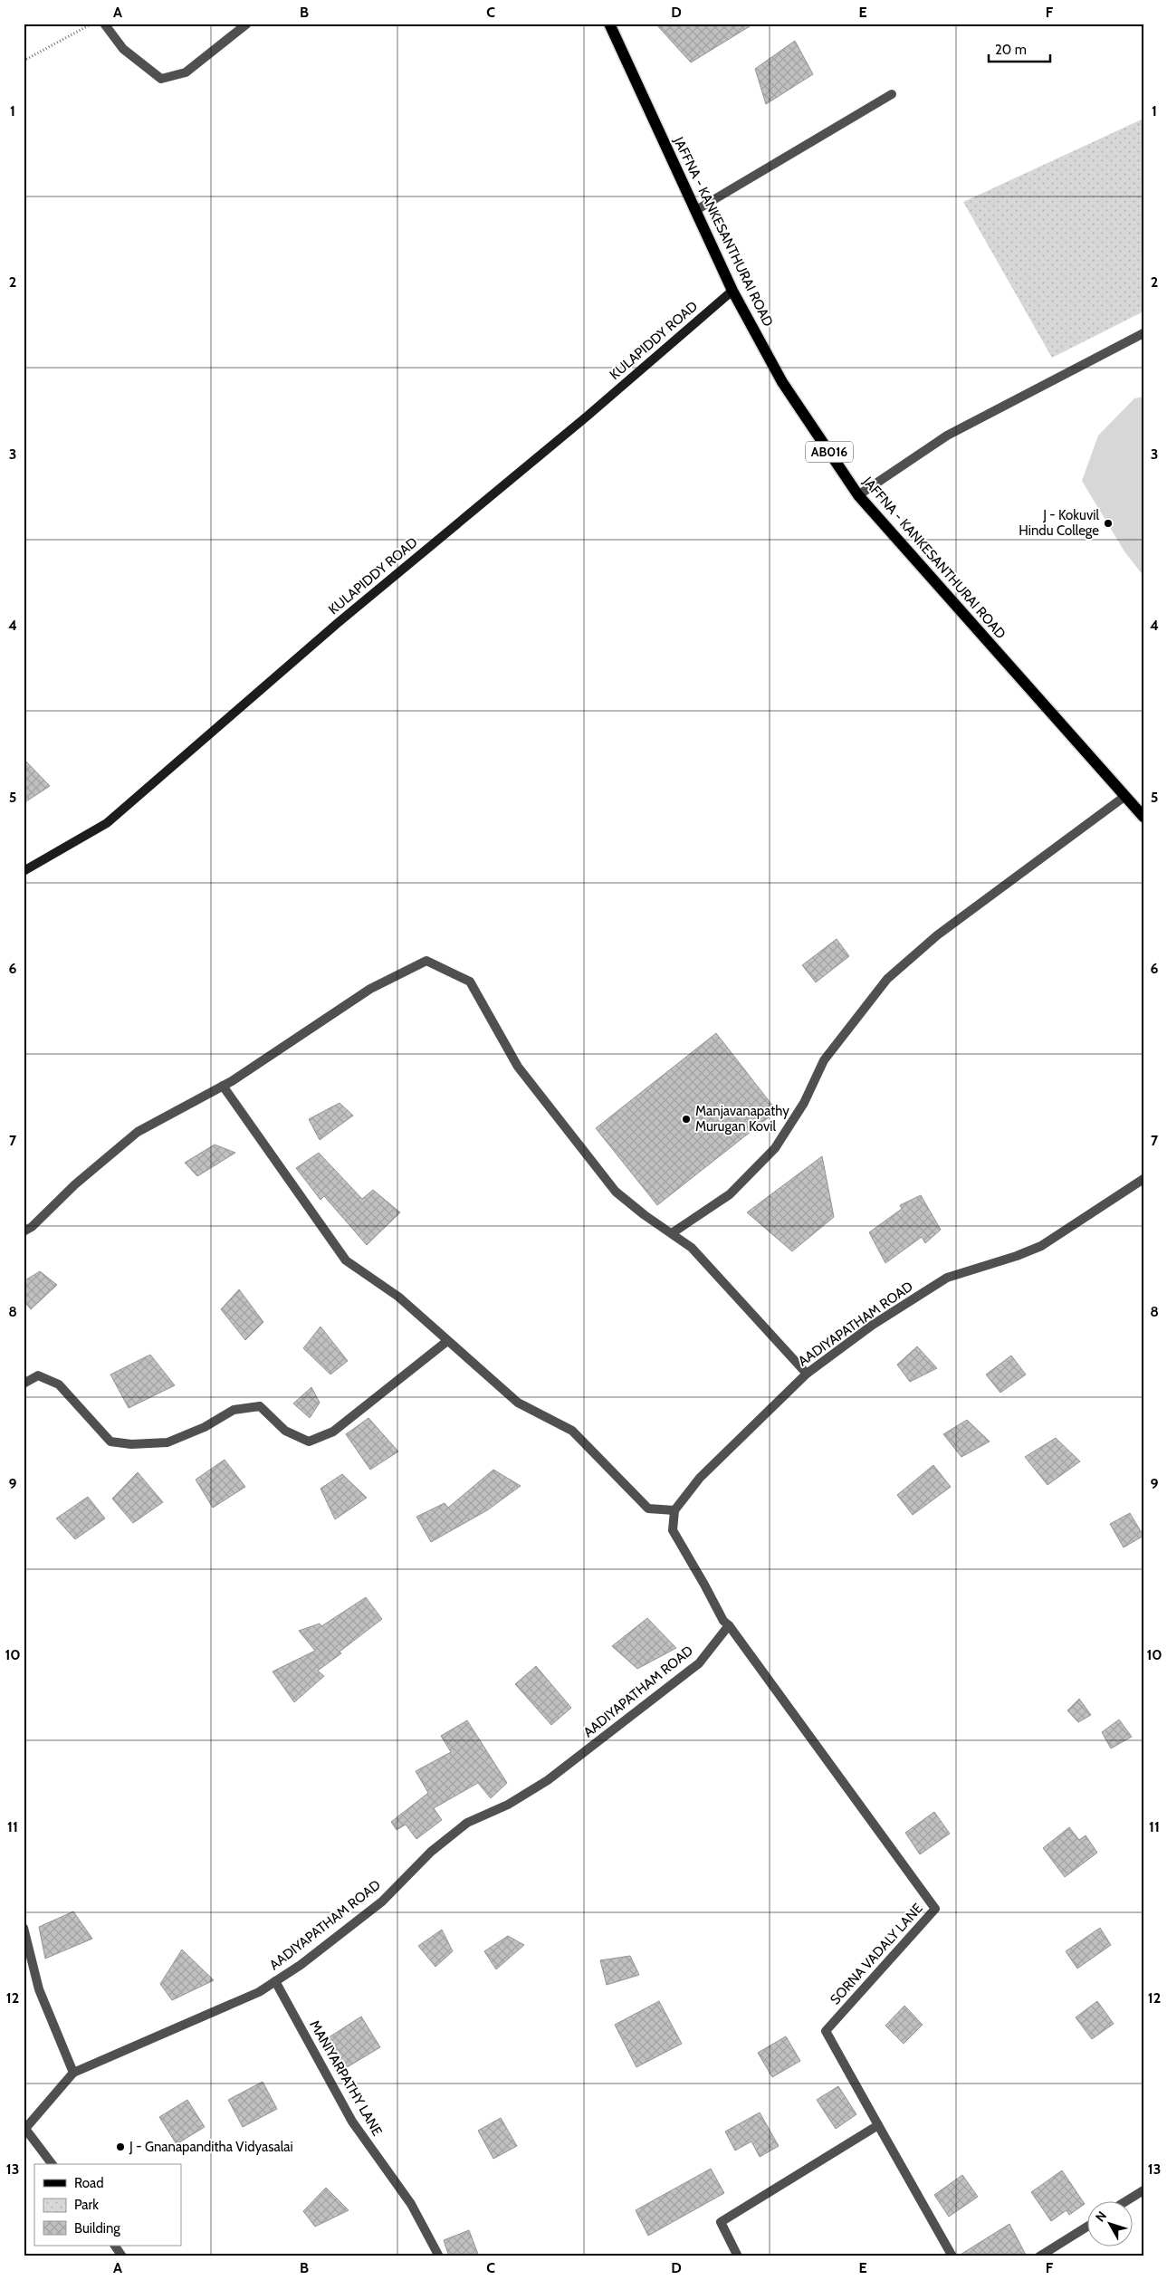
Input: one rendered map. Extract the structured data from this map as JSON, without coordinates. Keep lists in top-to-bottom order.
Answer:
{
  "streets": {
    "main road": ["JAFFNA - KANKESANTHURAI ROAD", "KULAPIDDY ROAD", "AB016"],
    "street": ["AADIYAPATHAM ROAD", "SORNA VADALY LANE", "MANIYARPATHY LANE"]
  },
  "crossings": [
    ["JAFFNA - KANKESANTHURAI ROAD", "KULAPIDDY ROAD"],
    ["AADIYAPATHAM ROAD", "SORNA VADALY LANE"],
    ["AADIYAPATHAM ROAD", "MANIYARPATHY LANE"]
  ],
  "places": ["J - Kokuvil Hindu College", "Manjavanapathy Murugan Kovil", "J - Gnanapanditha Vidyasalai"],
  "legend": ["Road", "Park", "Building"],
  "scale_bar": "20 m",
  "north": "top left",
  "grid": {
    "columns": [
      "A",
      "B",
      "C",
      "D",
      "E",
      "F"
    ],
    "rows": [
      "1",
      "2",
      "3",
      "4",
      "5",
      "6",
      "7",
      "8",
      "9",
      "10",
      "11",
      "12",
      "13"
    ]
  }
}
